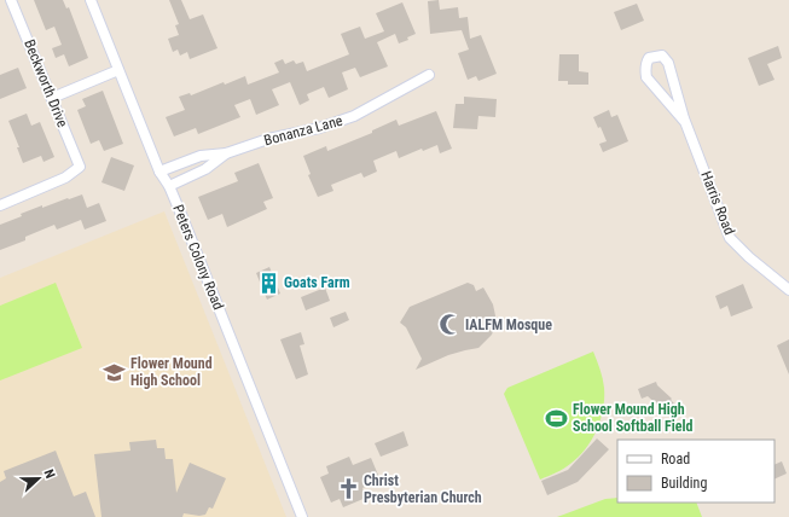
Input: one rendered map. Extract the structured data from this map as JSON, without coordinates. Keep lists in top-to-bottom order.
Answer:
{
  "streets": {
    "street": [
      "Beckworth Drive",
      "Bonanza Lane",
      "Harris Road",
      "Peters Colony Road"
    ]
  },
  "crossings": [
    ["Bonanza Lane", "Peters Colony Road"]
  ],
  "places": {
    "building": ["Goats Farm"],
    "mosque": ["IALFM Mosque"],
    "school or university": ["Flower Mound High School"],
    "sports": ["Flower Mound High School Softball Field"],
    "church": ["Christ Presbyterian Church"]
  },
  "legend": ["Road", "Building"],
  "north": "right"
}
